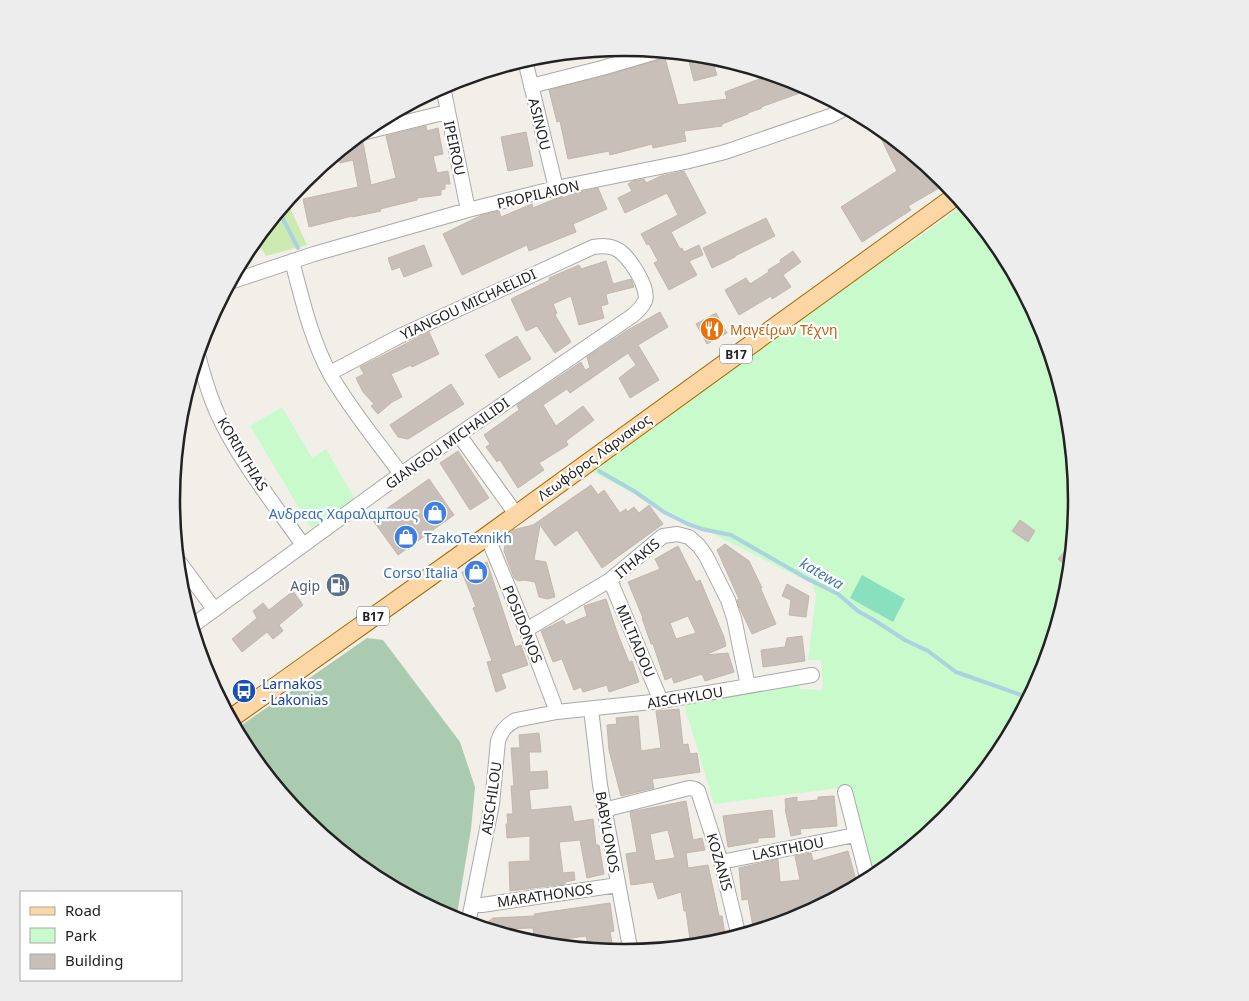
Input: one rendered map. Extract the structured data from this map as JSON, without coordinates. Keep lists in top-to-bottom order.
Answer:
{
  "streets": {
    "main road": ["B17", "Λεωφόρος Λάρνακος"],
    "street": [
      "ASINOU",
      "IPEIROU",
      "PROPILAION",
      "YIANGOU MICHAELIDI",
      "GIANGOU MICHAILIDI",
      "KORINTHIAS",
      "ITHAKIS",
      "POSIDONOS",
      "MILTIADOU",
      "AISCHYLOU",
      "AISCHILOU",
      "BABYLONOS",
      "LASITHIOU",
      "KOZANIS",
      "MARATHONOS"
    ]
  },
  "crossings": [
    ["ASINOU", "PROPILAION"],
    ["IPEIROU", "PROPILAION"],
    ["YIANGOU MICHAELIDI", "GIANGOU MICHAILIDI"],
    ["GIANGOU MICHAILIDI", "KORINTHIAS"],
    ["Λεωφόρος Λάρνακος", "POSIDONOS"],
    ["ITHAKIS", "POSIDONOS"],
    ["ITHAKIS", "MILTIADOU"],
    ["ITHAKIS", "AISCHYLOU"],
    ["POSIDONOS", "AISCHYLOU"],
    ["POSIDONOS", "AISCHILOU"],
    ["MILTIADOU", "AISCHYLOU"],
    ["AISCHYLOU", "AISCHILOU"],
    ["AISCHYLOU", "BABYLONOS"],
    ["AISCHILOU", "MARATHONOS"],
    ["BABYLONOS", "KOZANIS"],
    ["BABYLONOS", "MARATHONOS"],
    ["LASITHIOU", "KOZANIS"]
  ],
  "water": ["katewa"],
  "places": {
    "restaurant": ["Μαγείρων Τέχνη"],
    "shop": ["Ανδρεας Χαραλαμπους", "TzakoTexnikh", "Corso Italia"],
    "fuel station": ["Agip"],
    "bus stop": ["Larnakos - Lakonias"]
  },
  "legend": ["Road", "Park", "Building"]
}
